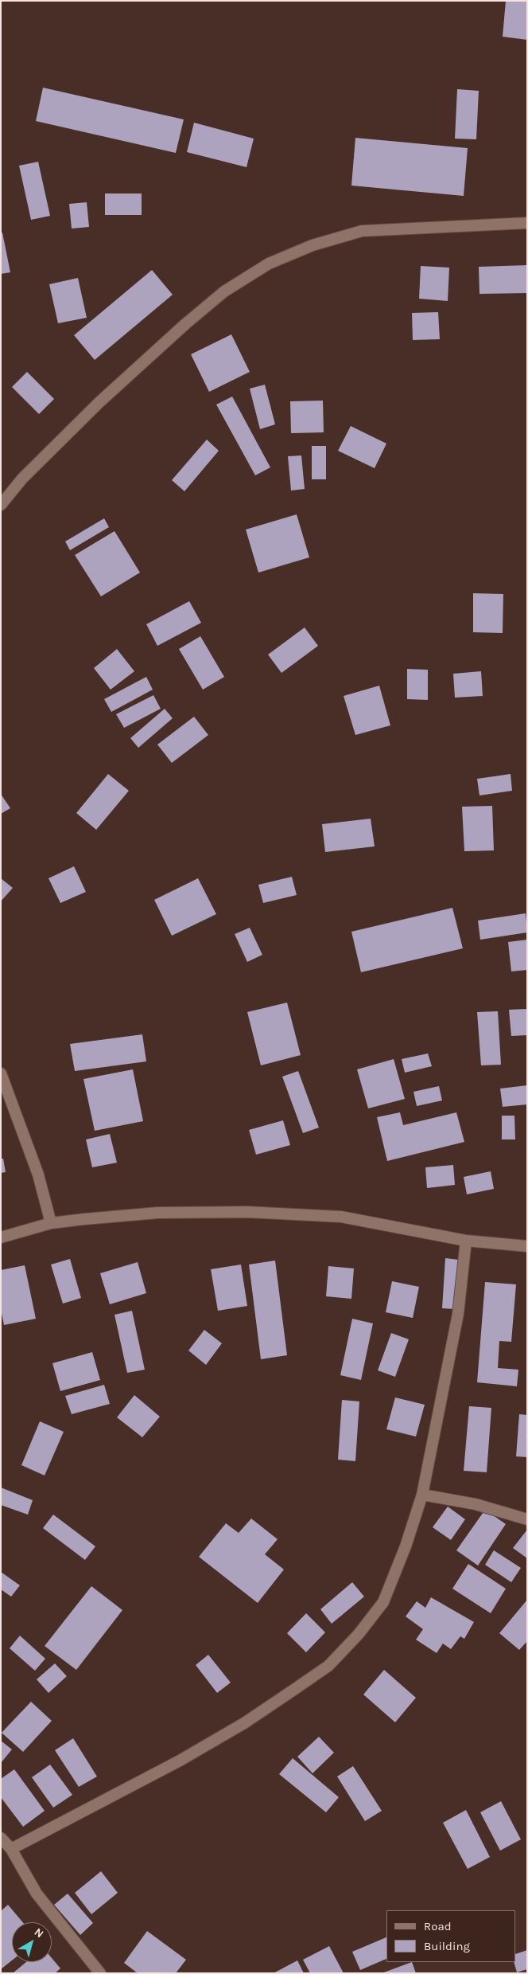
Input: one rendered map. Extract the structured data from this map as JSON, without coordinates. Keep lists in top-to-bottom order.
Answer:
{
  "legend": ["Road", "Building"],
  "north": "top right"
}
